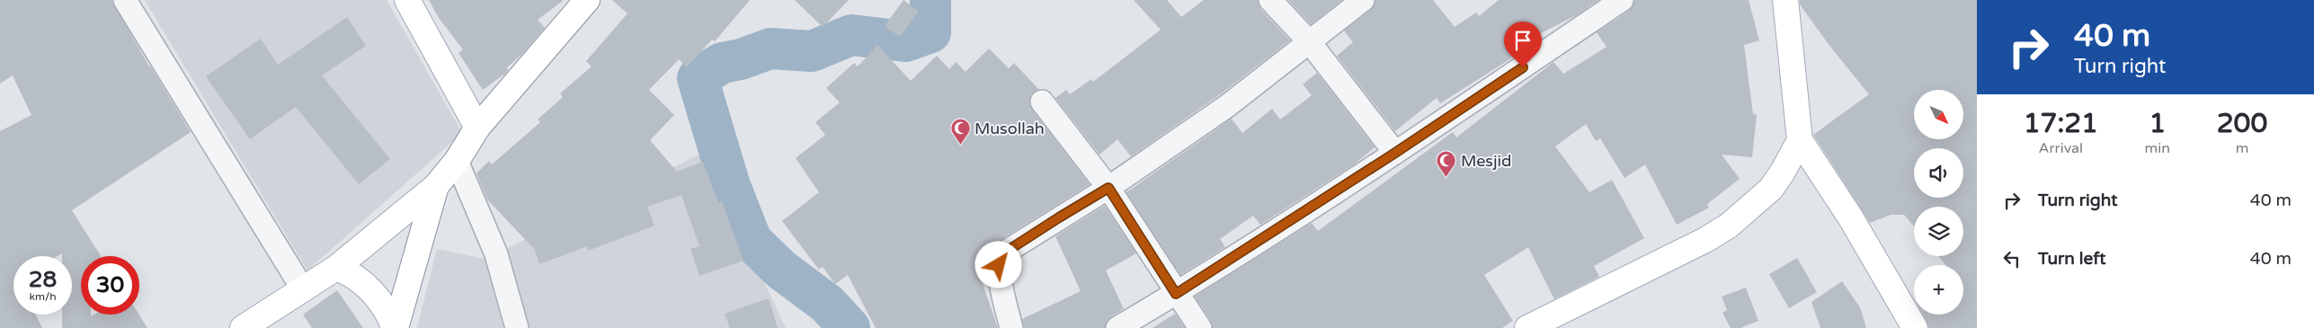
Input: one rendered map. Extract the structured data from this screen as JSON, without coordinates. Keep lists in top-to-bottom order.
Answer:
{
  "places": {
    "mosque": ["Musollah", "Mesjid"]
  },
  "north": "bottom right",
  "page": {
    "turn": ["40 m", "Turn right"],
    "map_buttons": "+",
    "eta": [
      "17:21",
      "Arrival",
      "1",
      "min",
      "200",
      "m"
    ],
    "list": [
      {
        "name": "Turn right",
        "value": "40 m"
      },
      {
        "name": "Turn left",
        "value": "40 m"
      }
    ],
    "speed": "28 km/h",
    "limit": "30"
  }
}
